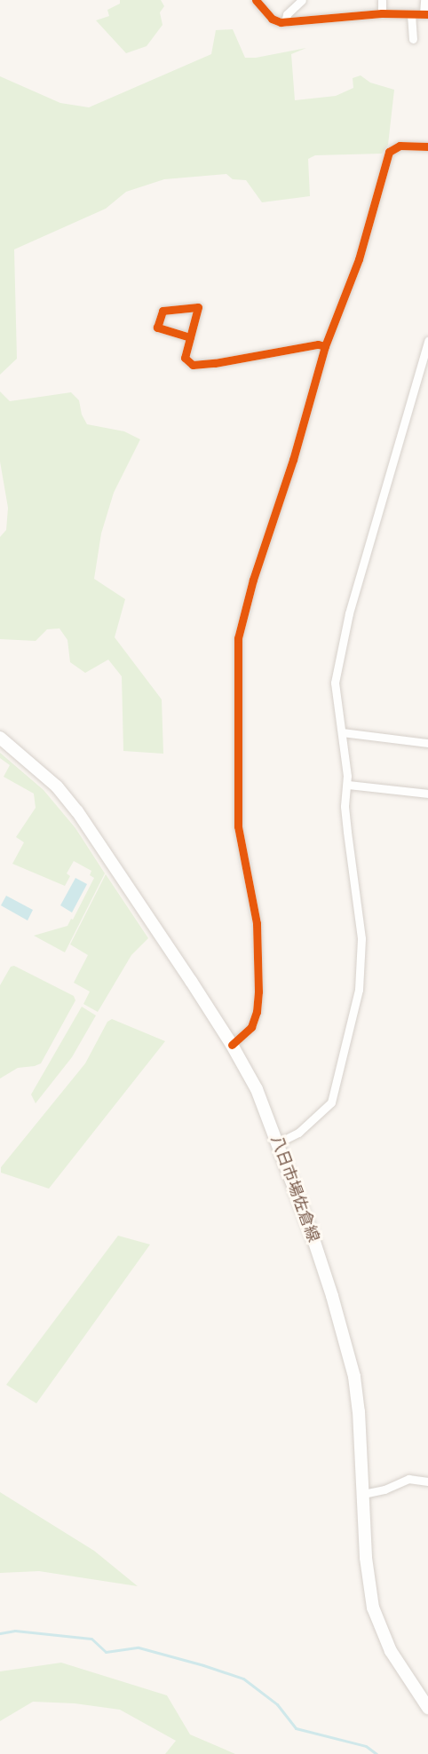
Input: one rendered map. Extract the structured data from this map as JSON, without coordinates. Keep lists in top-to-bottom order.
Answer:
{
  "streets": {
    "main road": ["八日市場佐倉線"]
  }
}
